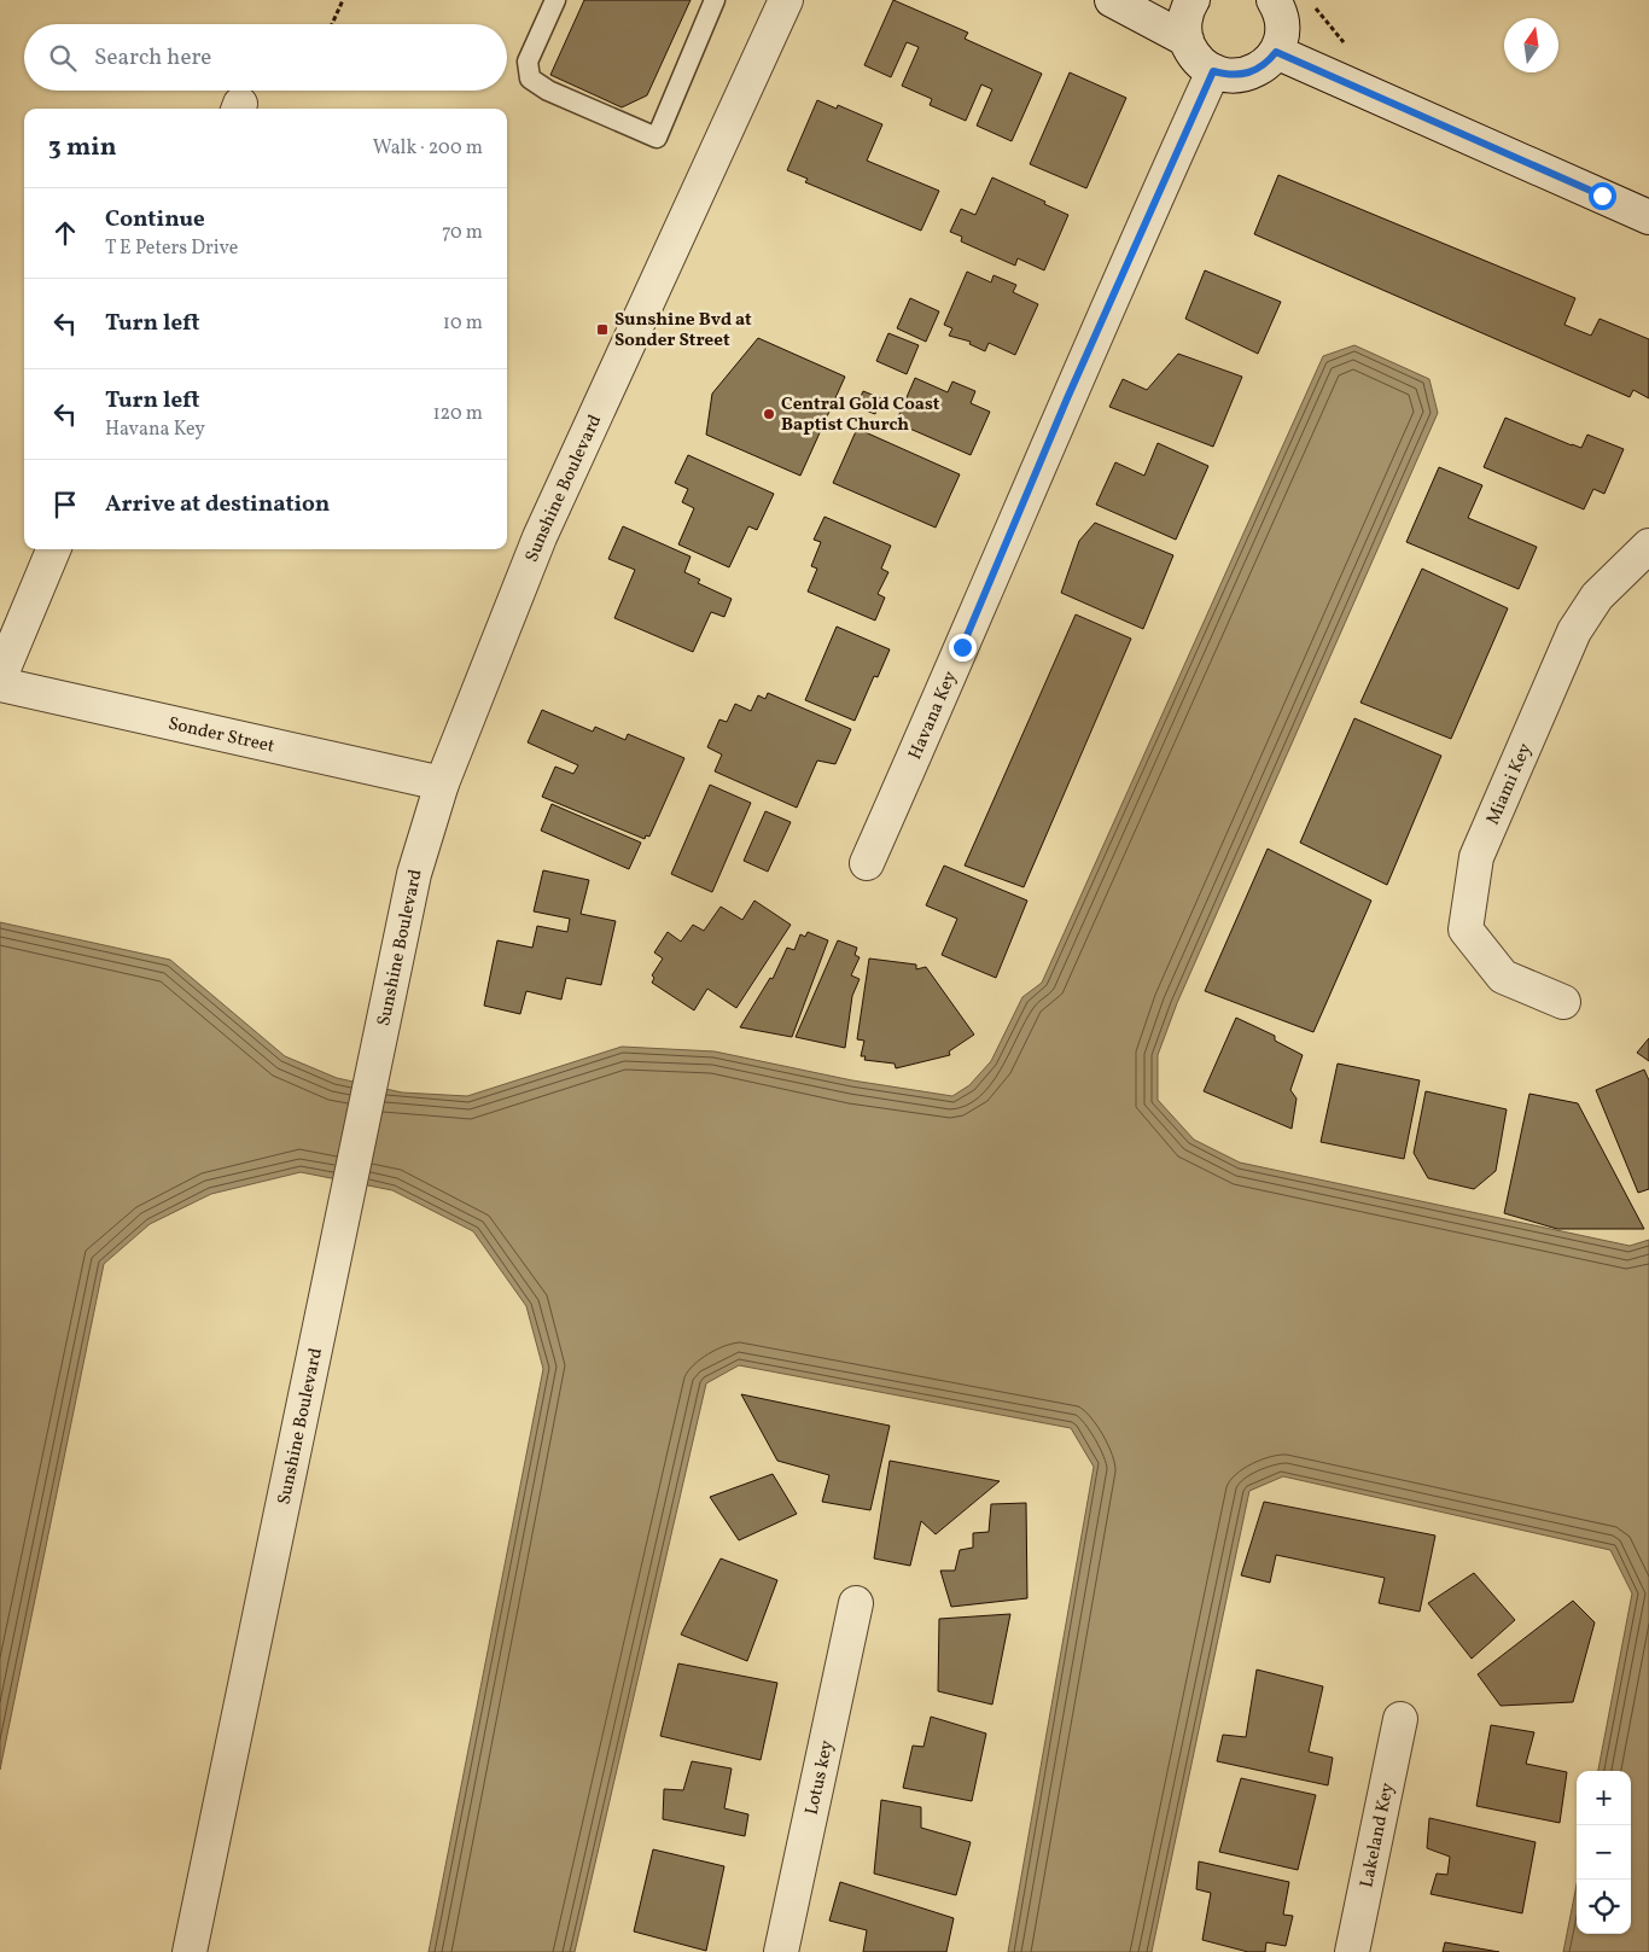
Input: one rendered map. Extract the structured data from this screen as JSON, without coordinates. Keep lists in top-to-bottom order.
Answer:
{
  "streets": {
    "street": [
      "Sunshine Boulevard",
      "Havana Key",
      "Sonder Street",
      "Miami Key",
      "Lotus key",
      "Lakeland Key"
    ]
  },
  "crossings": [
    ["Sunshine Boulevard", "Sonder Street"]
  ],
  "places": {
    "transit": ["Sunshine Bvd at Sonder Street"],
    "other": ["Central Gold Coast Baptist Church"]
  },
  "north": "top",
  "page": {
    "search": "Search here",
    "heading": ["3 min", "Walk · 200 m"],
    "list": [
      ["Continue", "T E Peters Drive", "70 m"],
      ["Turn left", "10 m"],
      ["Turn left", "Havana Key", "120 m"],
      "Arrive at destination"
    ],
    "map_buttons": ["+", "−"]
  }
}
